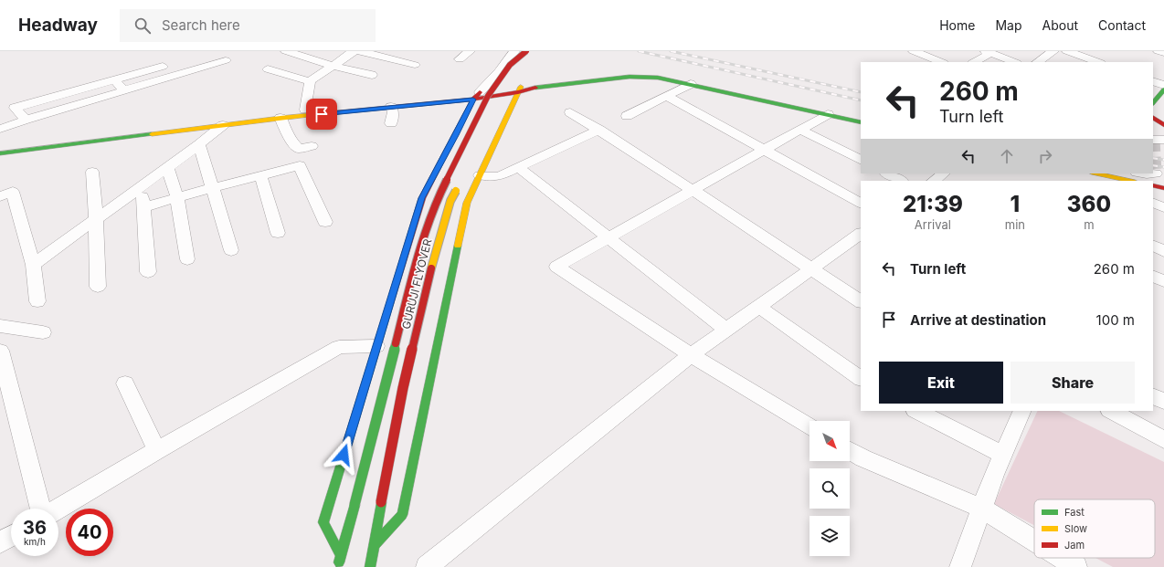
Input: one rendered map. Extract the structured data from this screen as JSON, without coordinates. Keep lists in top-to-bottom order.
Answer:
{
  "streets": {
    "main road": ["GURUJI FLYOVER"]
  },
  "legend": ["Fast", "Slow", "Jam"],
  "north": "bottom right",
  "page": {
    "header": "Headway",
    "search": "Search here",
    "nav": [
      "Home",
      "Map",
      "About",
      "Contact"
    ],
    "turn": ["260 m", "Turn left"],
    "eta": [
      "21:39",
      "Arrival",
      "1",
      "min",
      "360",
      "m"
    ],
    "list": [
      {
        "name": "Turn left",
        "value": "260 m"
      },
      {
        "name": "Arrive at destination",
        "value": "100 m"
      }
    ],
    "buttons": ["Exit", "Share"],
    "speed": "36 km/h",
    "limit": "40"
  }
}
